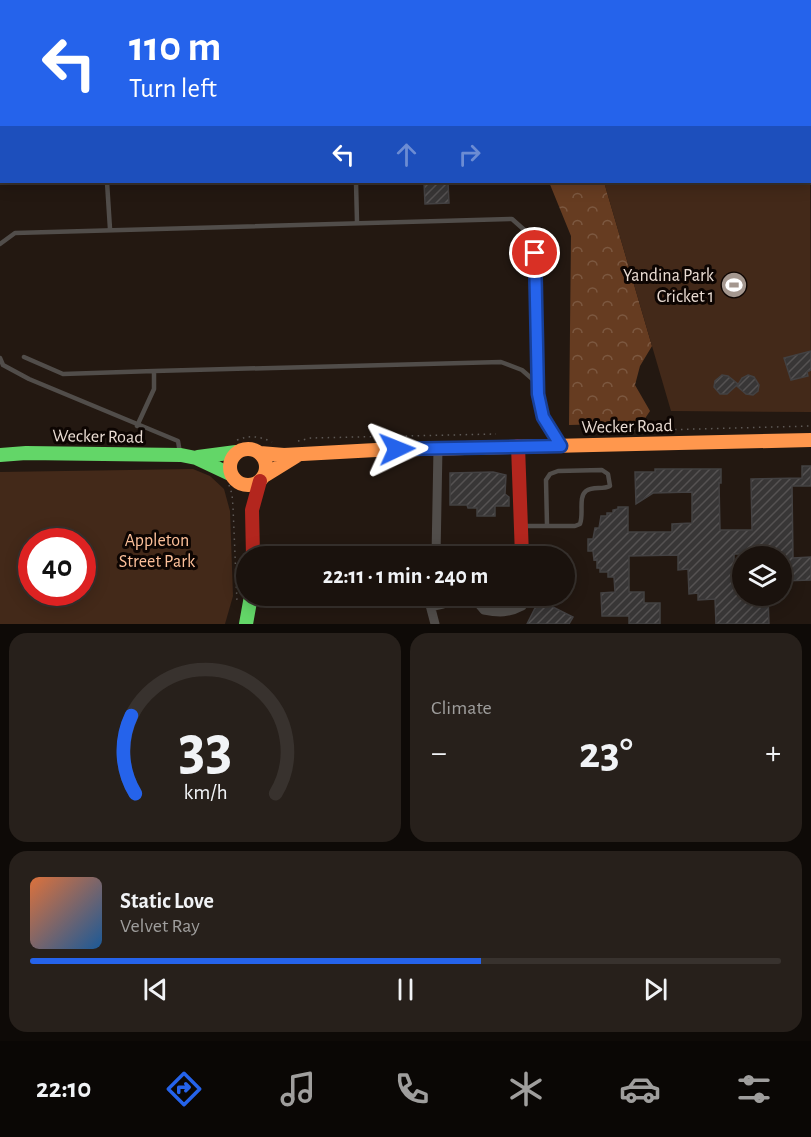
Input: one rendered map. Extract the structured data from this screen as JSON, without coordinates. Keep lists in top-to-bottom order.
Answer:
{
  "streets": {
    "street": ["Wecker Road"]
  },
  "parks": ["Appleton Street Park"],
  "places": {
    "sports": ["Yandina Park Cricket 1"]
  },
  "page": {
    "turn": ["110 m", "Turn left"],
    "limit": "40",
    "trip": "22:11 · 1 min · 240 m",
    "tile": "Climate",
    "heat": ["−", "23°", "+"],
    "song": ["Static Love", "Velvet Ray"],
    "tabs": "22:10",
    "gauge": ["33", "km/h"]
  }
}
